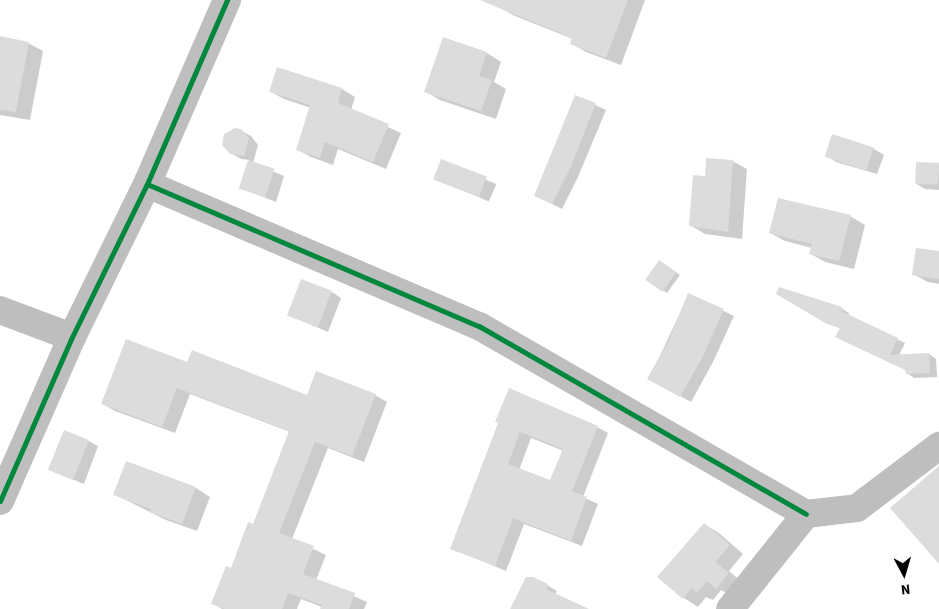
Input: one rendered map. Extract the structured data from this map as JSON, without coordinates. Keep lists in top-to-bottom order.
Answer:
{
  "north": "bottom"
}
